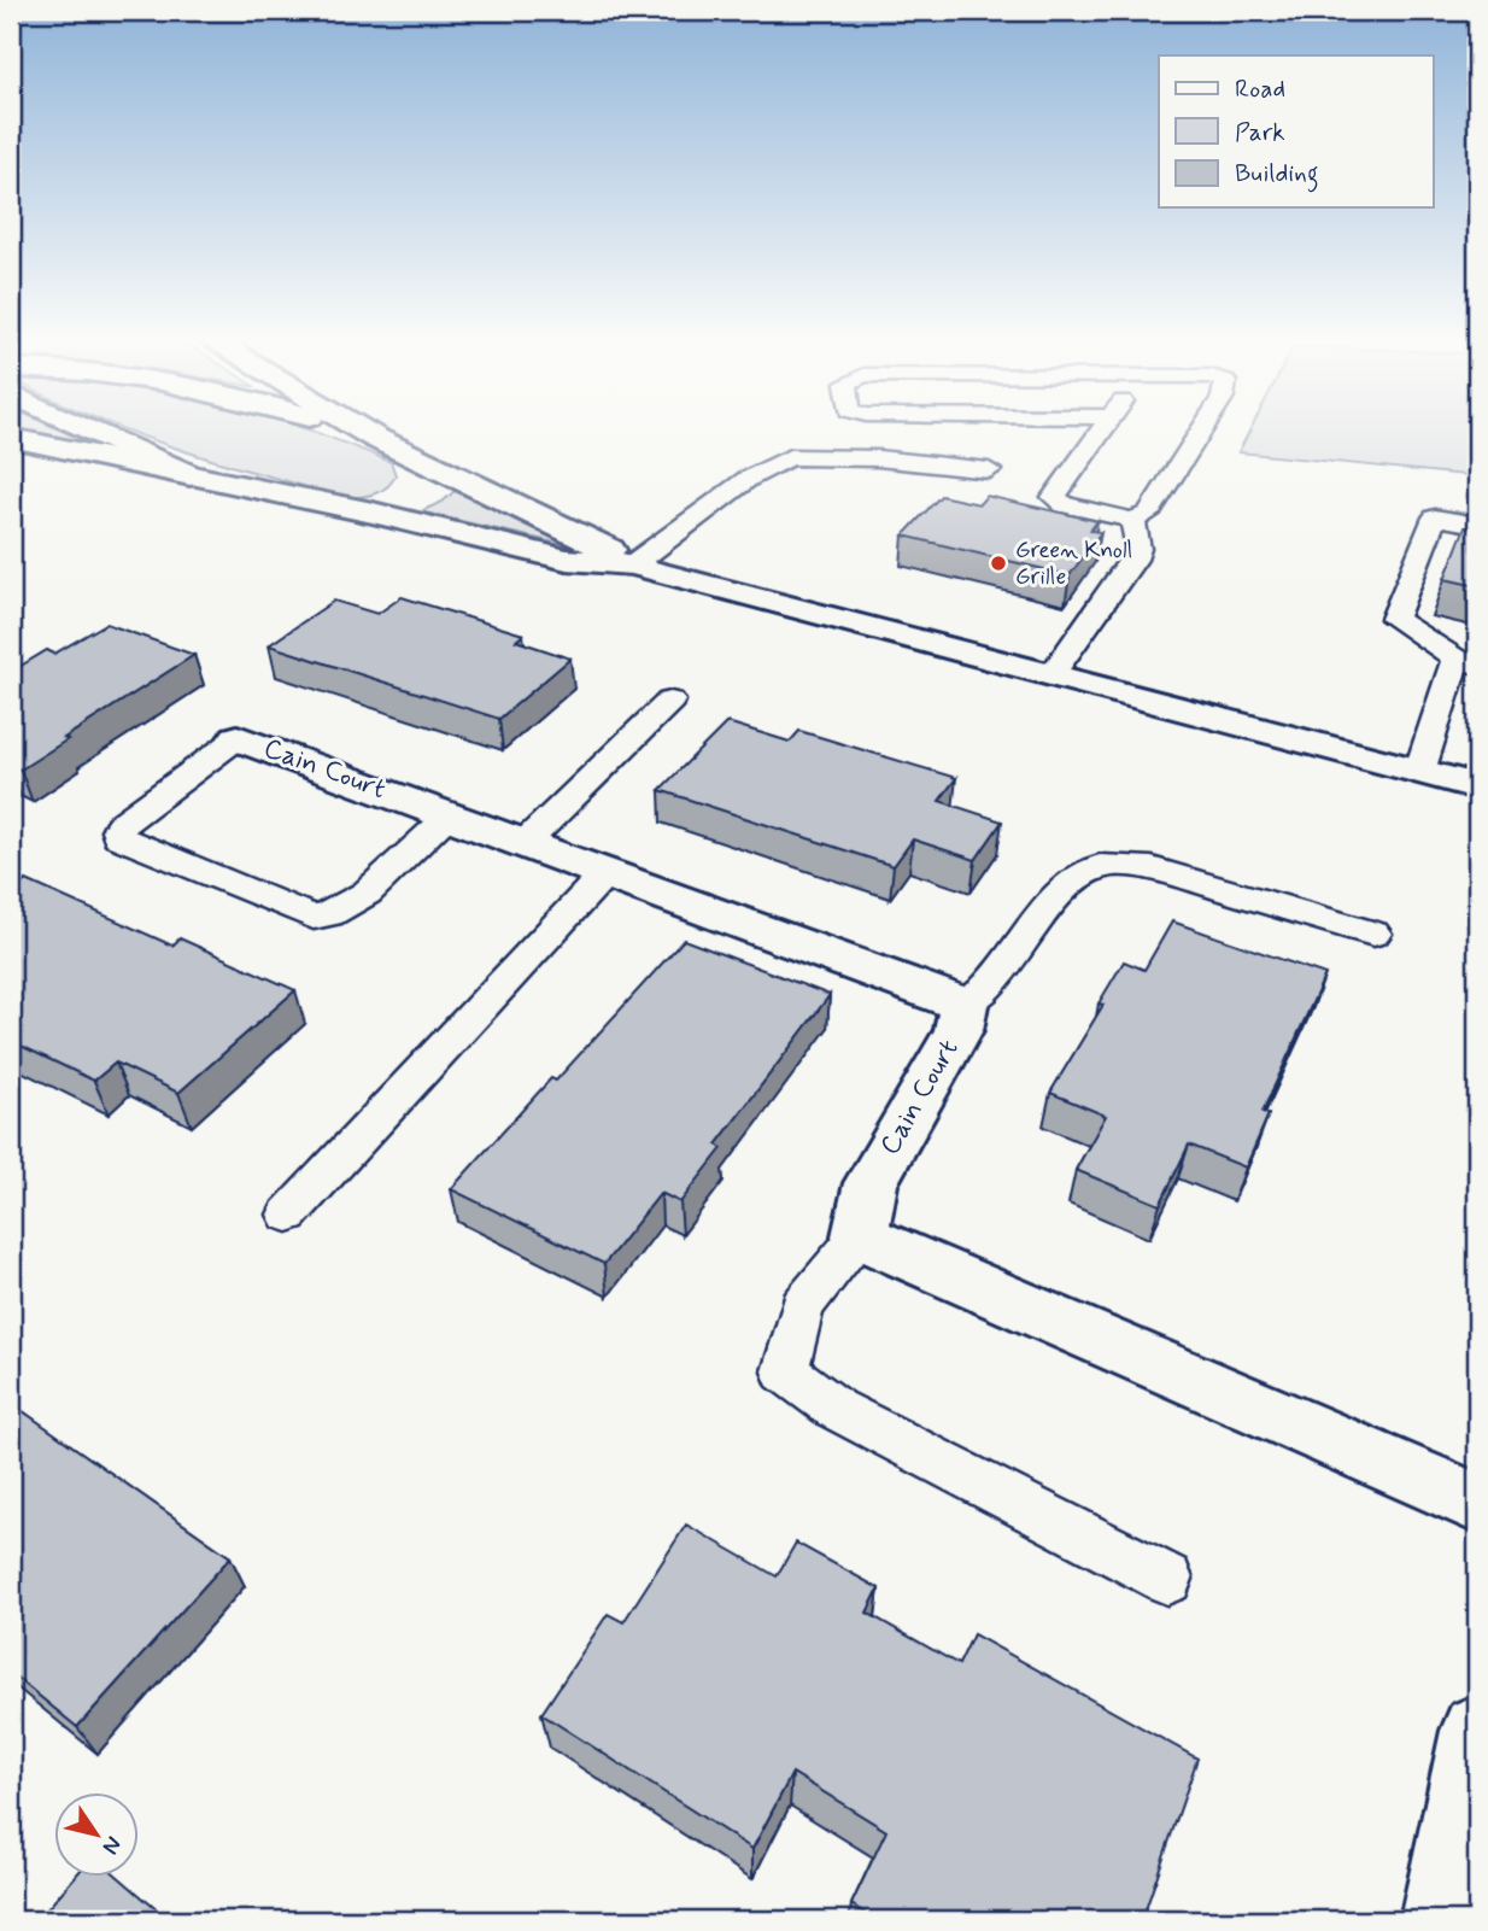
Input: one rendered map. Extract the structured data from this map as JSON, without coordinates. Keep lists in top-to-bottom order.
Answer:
{
  "streets": {
    "main road": ["Cain Court"]
  },
  "places": ["Green Knoll Grille"],
  "legend": ["Road", "Park", "Building"],
  "north": "bottom right"
}
